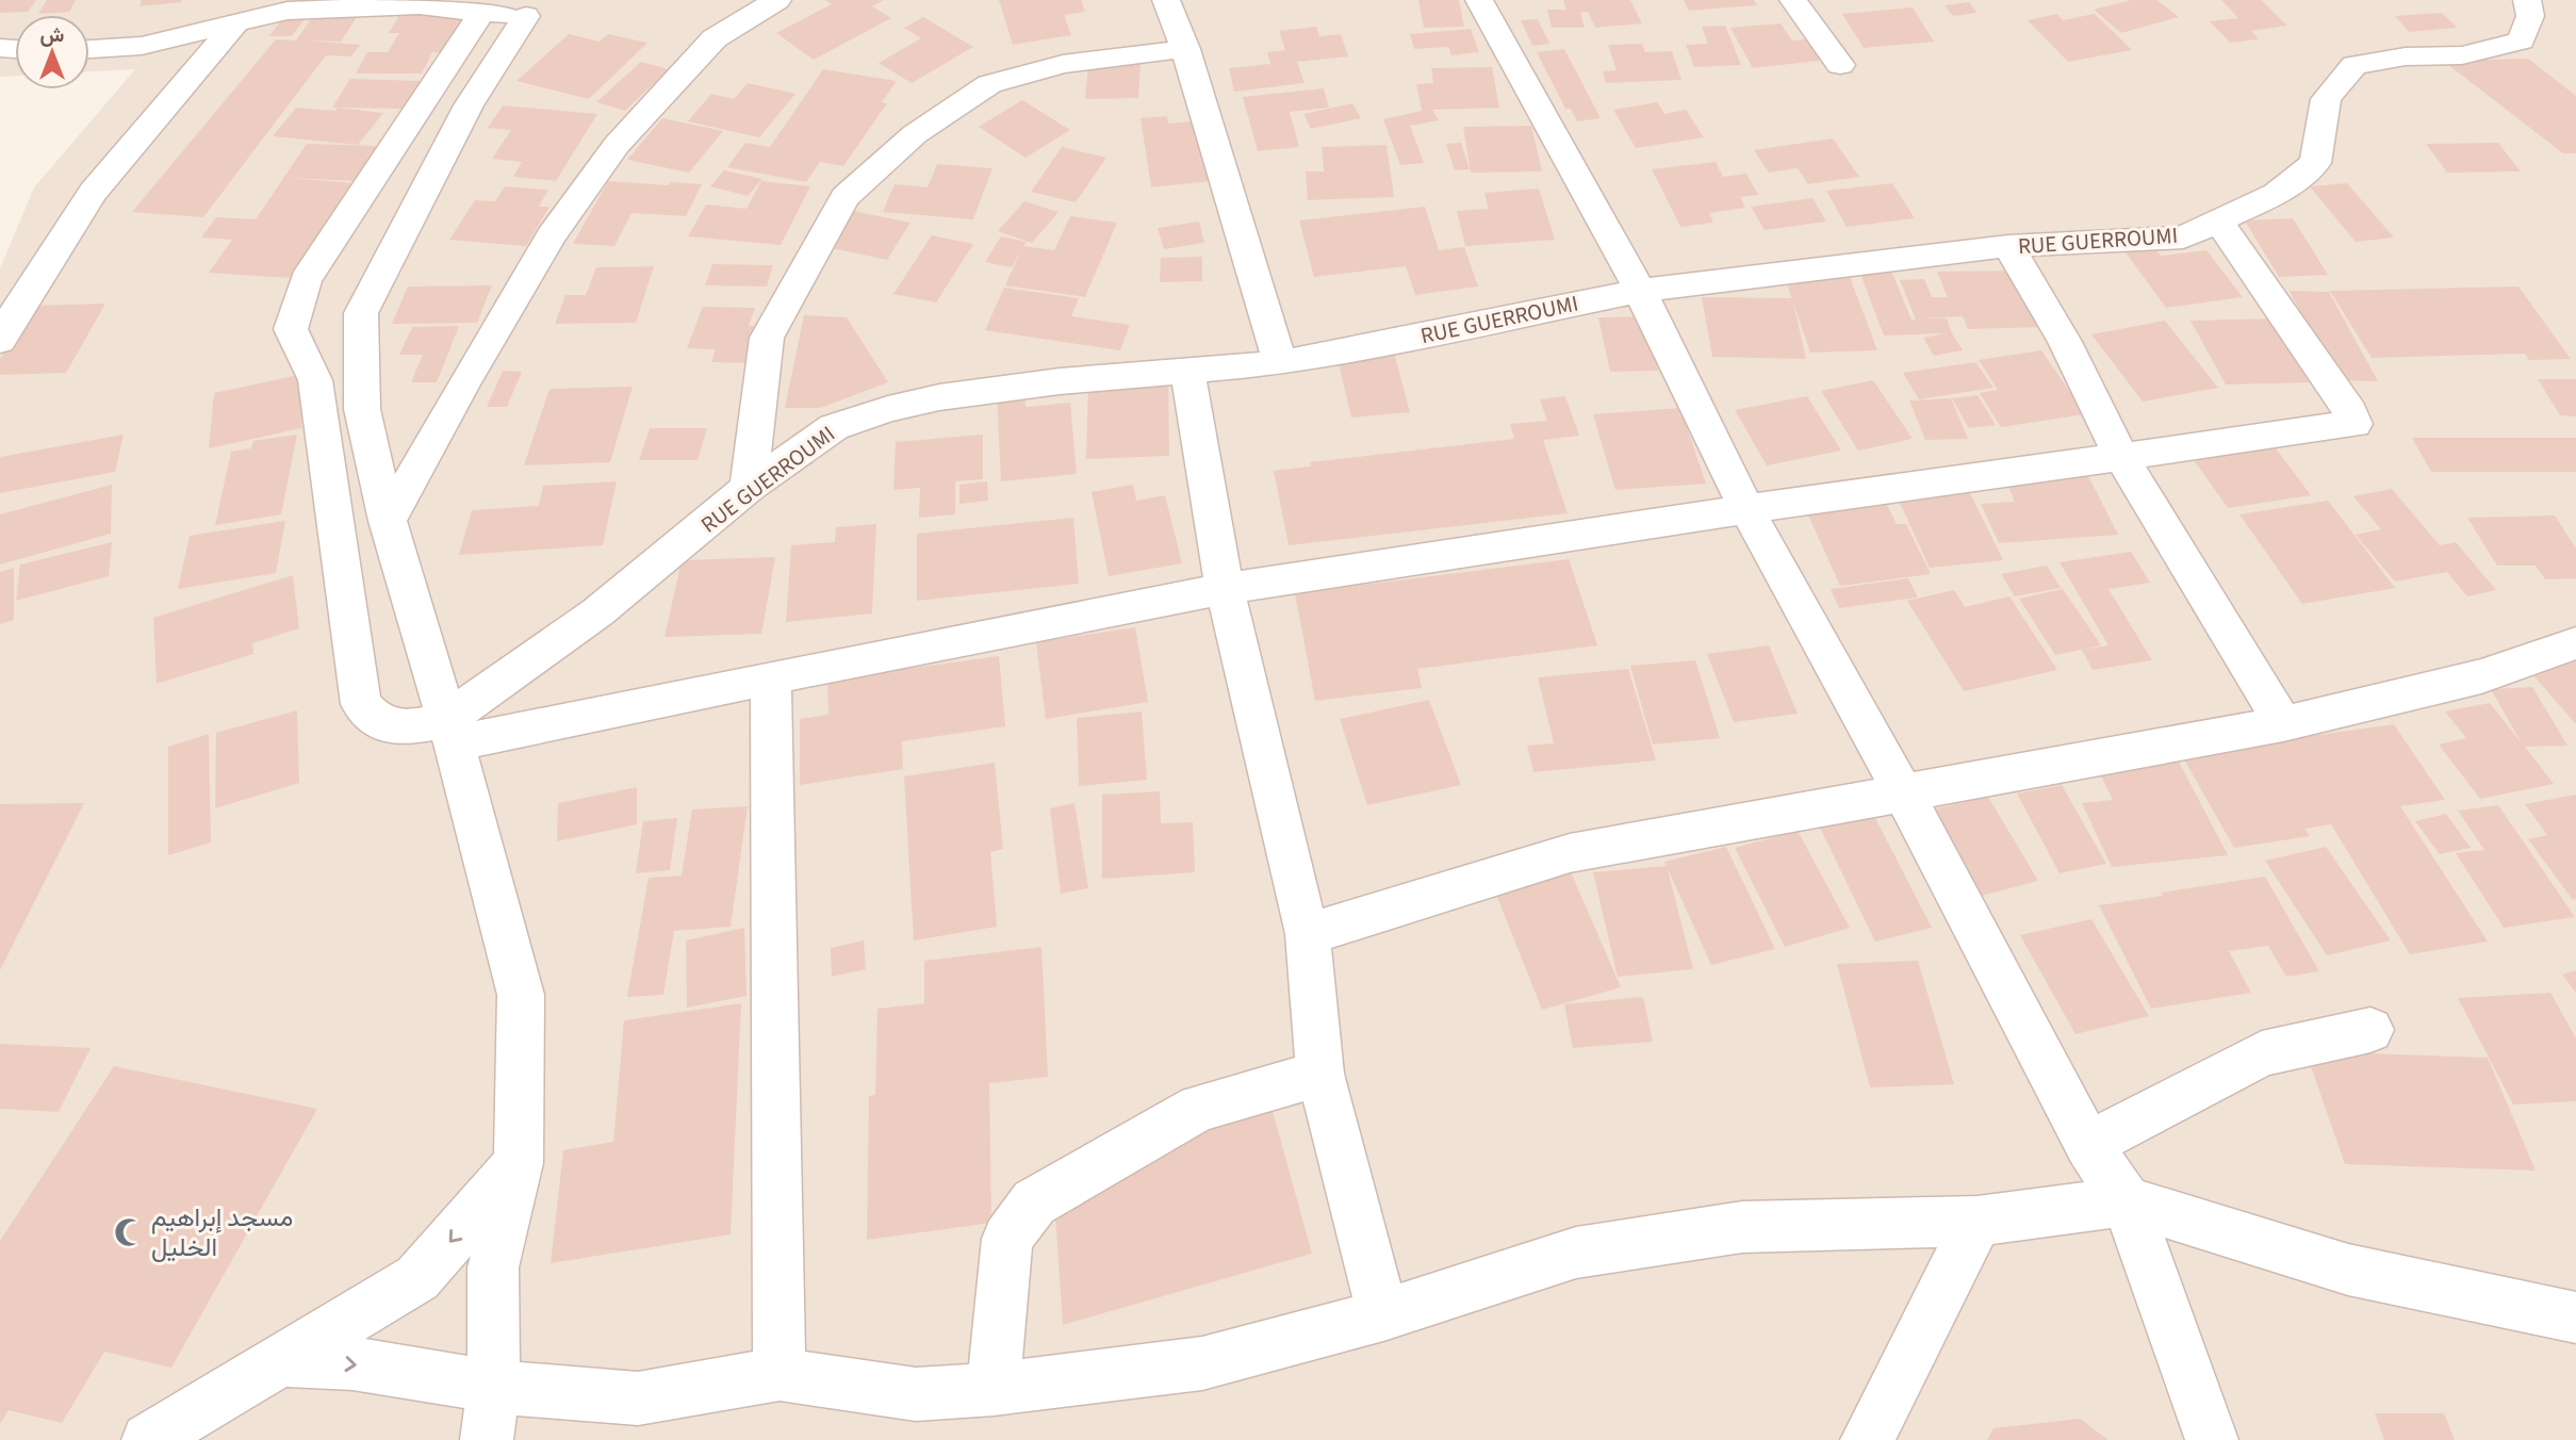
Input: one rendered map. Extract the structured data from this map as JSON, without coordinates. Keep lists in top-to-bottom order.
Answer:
{
  "streets": {
    "street": ["RUE GUERROUMI"]
  },
  "places": {
    "mosque": ["مسجد إبراهيم الخليل"]
  },
  "north": "top"
}
